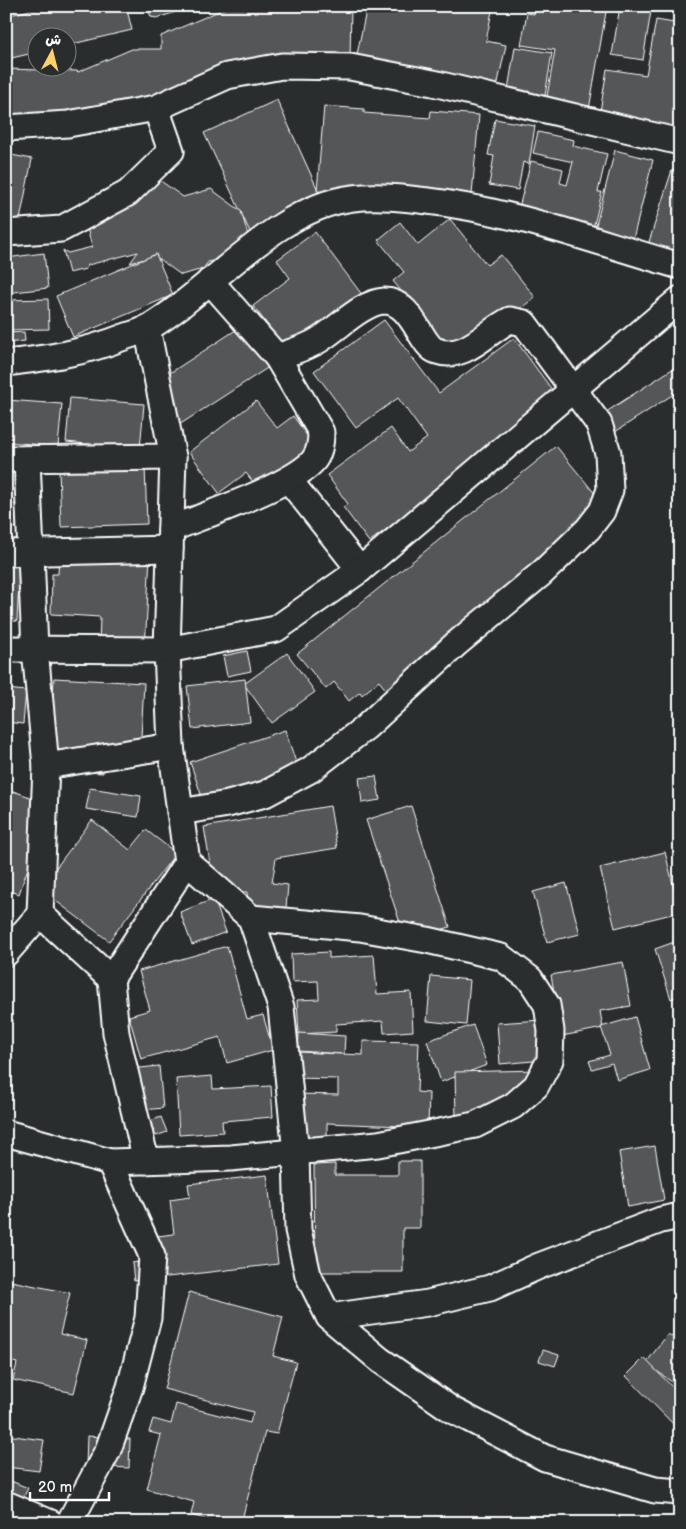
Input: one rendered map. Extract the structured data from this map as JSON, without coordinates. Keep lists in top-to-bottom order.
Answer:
{
  "scale_bar": "20 m",
  "north": "top"
}
